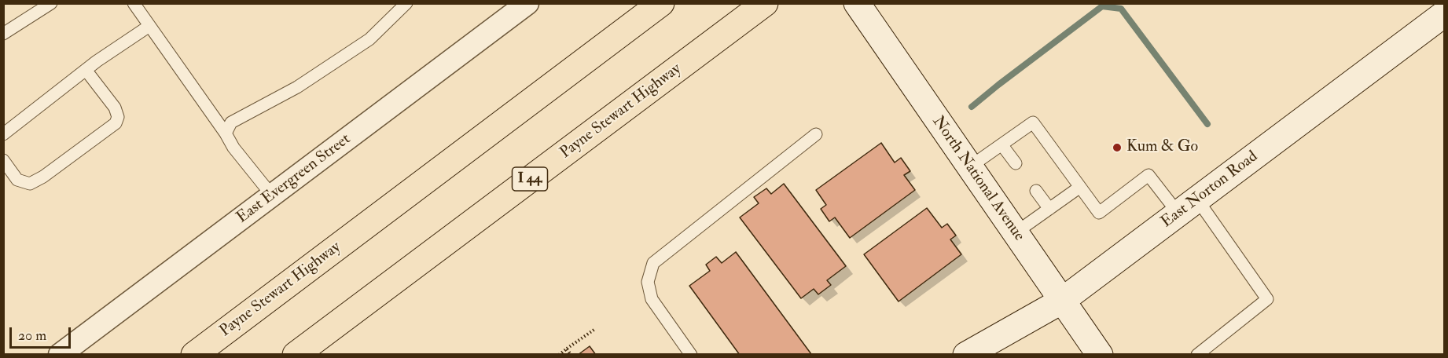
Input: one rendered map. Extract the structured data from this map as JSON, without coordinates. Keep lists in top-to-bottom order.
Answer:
{
  "streets": {
    "highway": ["Payne Stewart Highway", "I 44"],
    "main road": ["North National Avenue", "East Norton Road"],
    "street": ["East Evergreen Street"]
  },
  "crossings": [
    ["North National Avenue", "East Norton Road"]
  ],
  "places": ["Kum & Go"],
  "scale_bar": "20 m"
}
